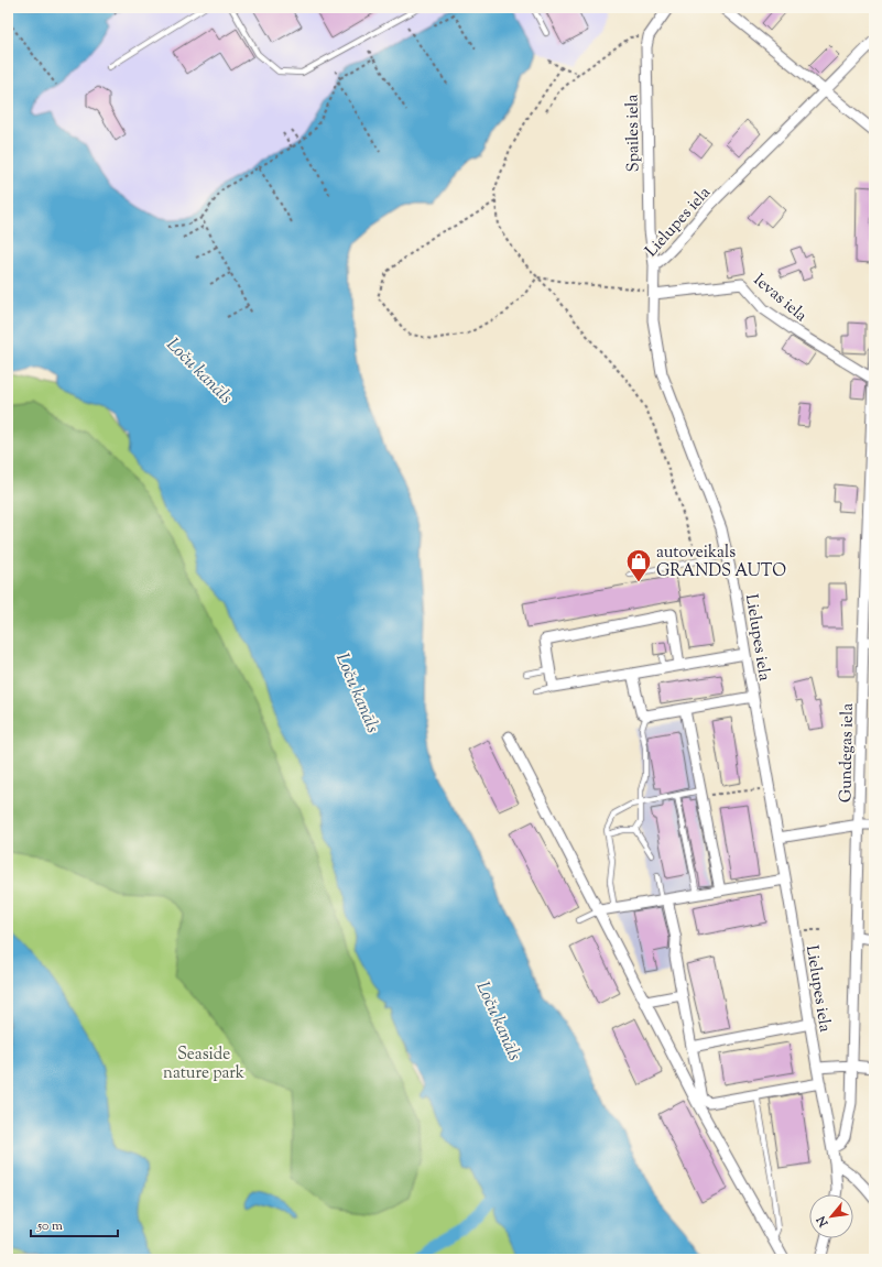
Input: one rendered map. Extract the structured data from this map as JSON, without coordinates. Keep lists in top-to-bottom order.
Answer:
{
  "streets": {
    "street": [
      "Spailes iela",
      "Lielupes iela",
      "Ievas iela",
      "Gundegas iela"
    ]
  },
  "crossings": [
    ["Spailes iela", "Lielupes iela"],
    ["Lielupes iela", "Ievas iela"],
    ["Lielupes iela", "Gundegas iela"],
    ["Ievas iela", "Gundegas iela"]
  ],
  "water": ["Loču kanāls"],
  "parks": ["Seaside nature park"],
  "places": {
    "shop": ["autoveikals GRANDS AUTO"]
  },
  "scale_bar": "50 m",
  "north": "bottom left"
}
